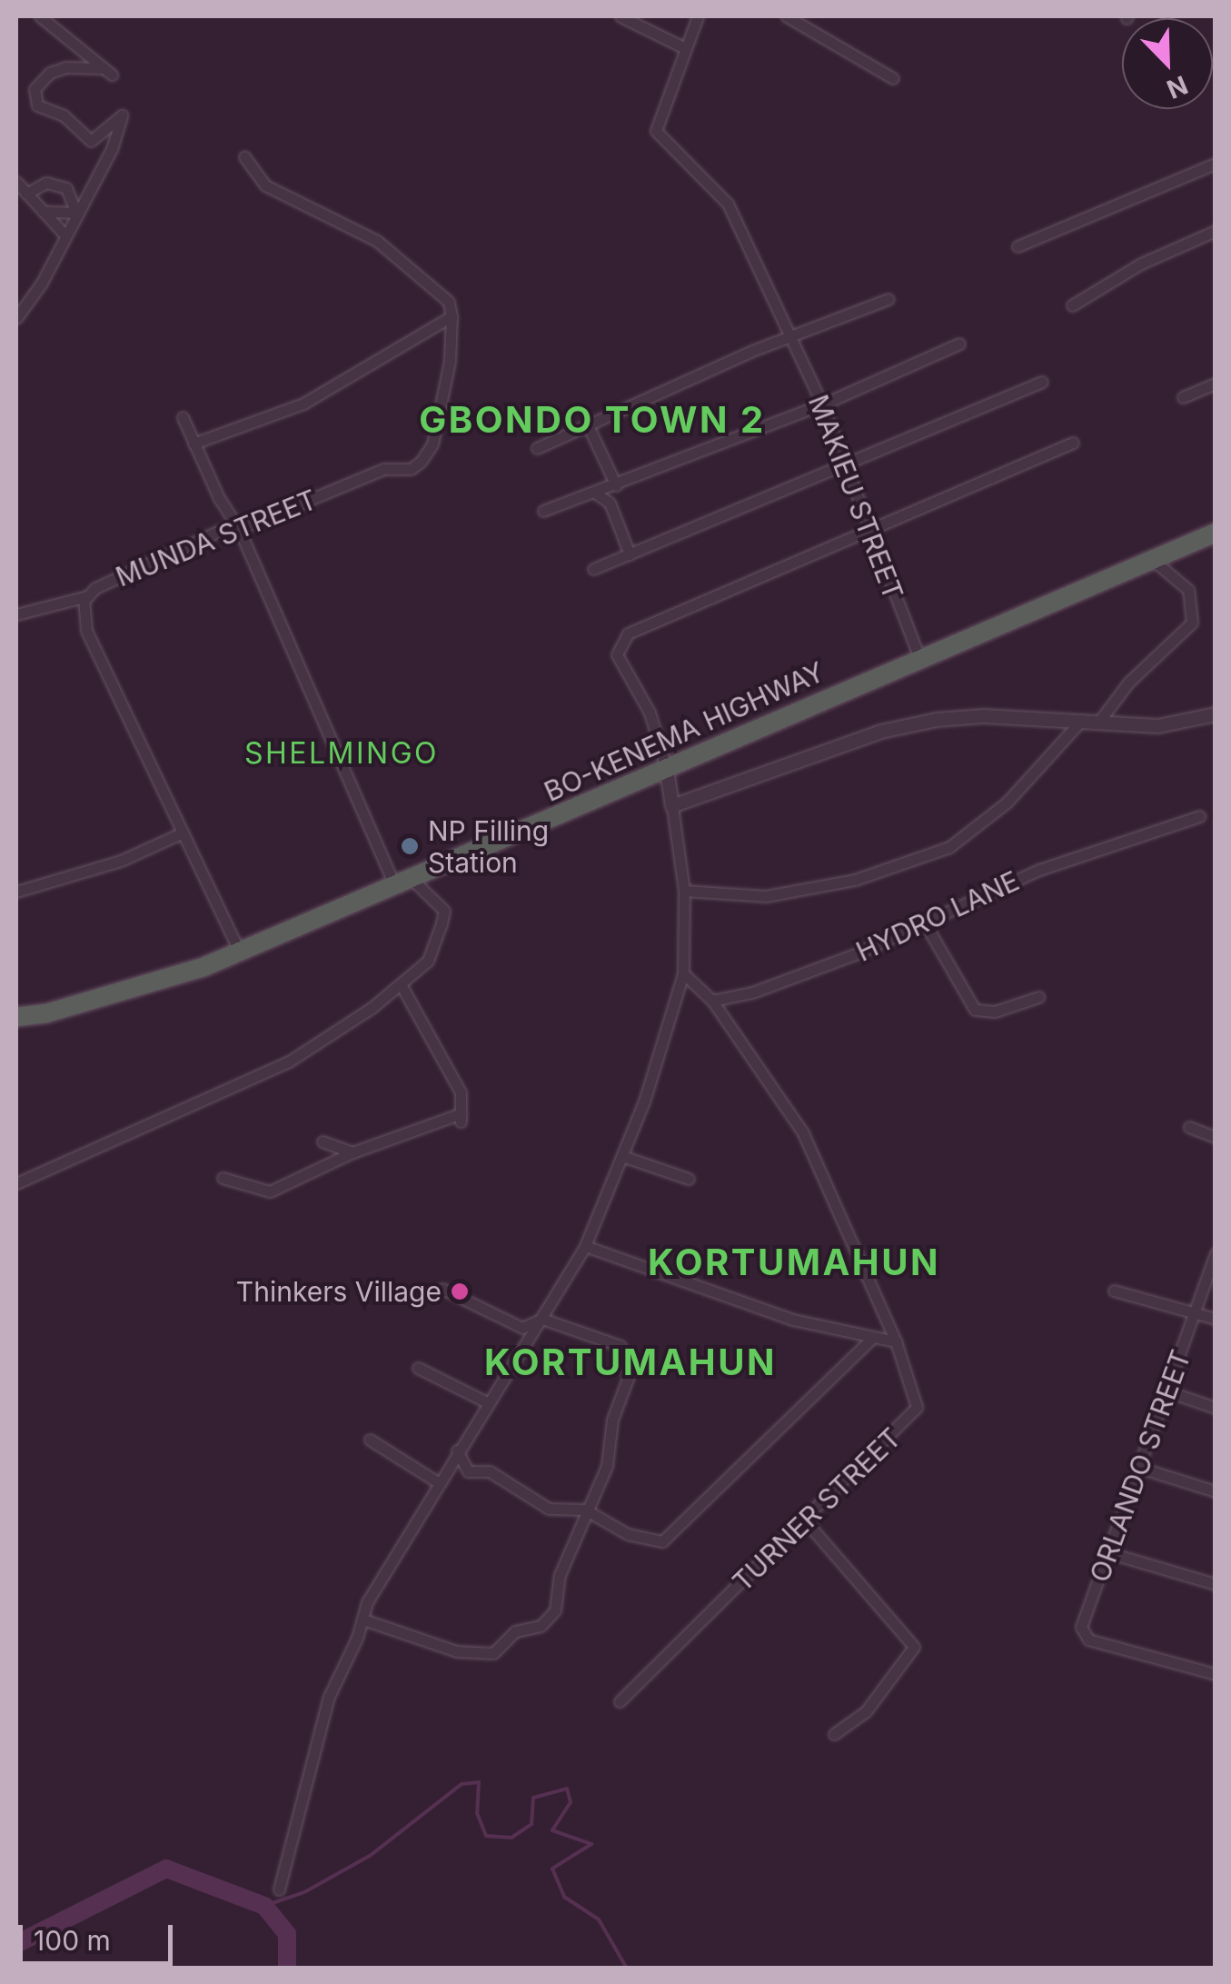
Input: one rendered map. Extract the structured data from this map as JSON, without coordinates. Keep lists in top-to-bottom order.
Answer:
{
  "streets": {
    "highway": ["BO-KENEMA HIGHWAY"],
    "street": [
      "MAKIEU STREET",
      "MUNDA STREET",
      "HYDRO LANE",
      "ORLANDO STREET",
      "TURNER STREET"
    ]
  },
  "crossings": [
    ["MAKIEU STREET", "BO-KENEMA HIGHWAY"],
    ["MUNDA STREET", "BO-KENEMA HIGHWAY"],
    ["HYDRO LANE", "TURNER STREET"]
  ],
  "districts": [
    "GBONDO TOWN 2",
    "SHELMINGO",
    "KORTUMAHUN",
    "KORTUMAHUN"
  ],
  "places": ["NP Filling Station", "Thinkers Village"],
  "scale_bar": "100 m",
  "north": "bottom right"
}
